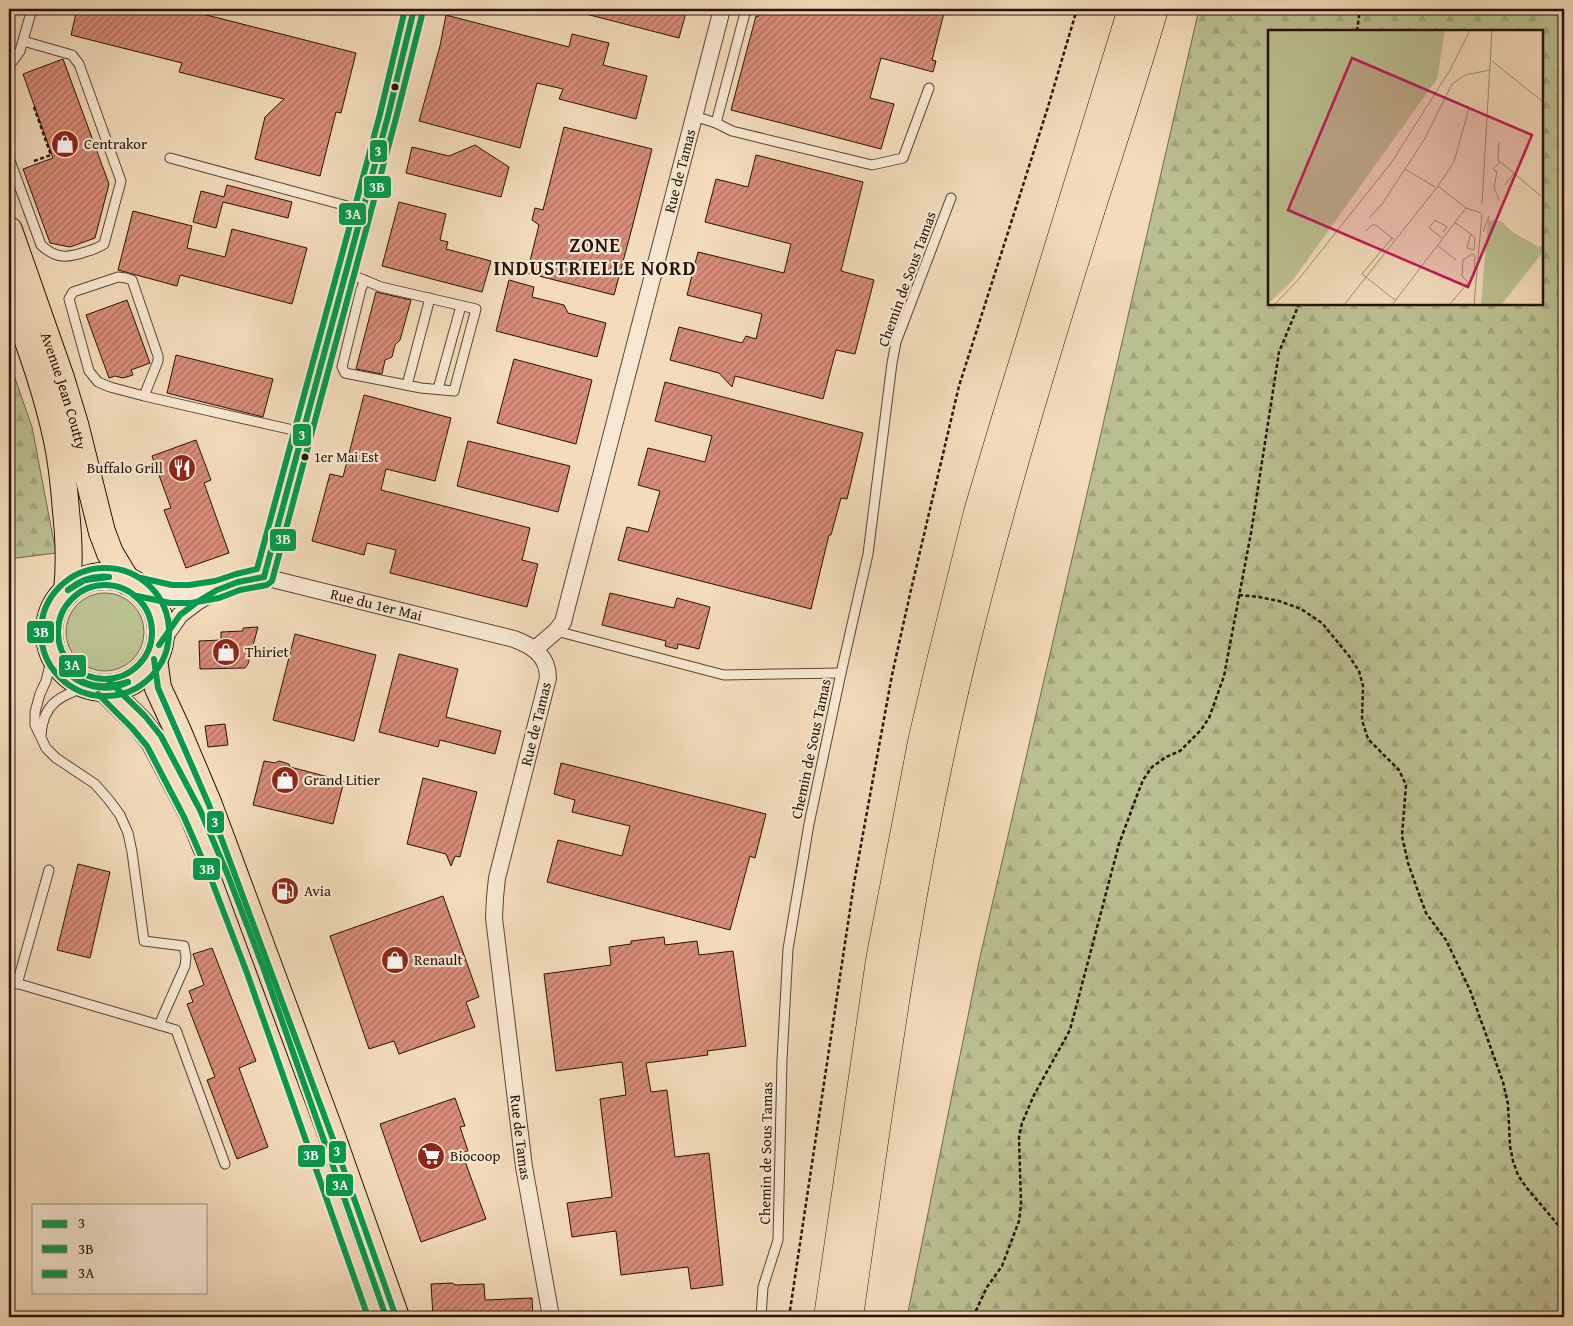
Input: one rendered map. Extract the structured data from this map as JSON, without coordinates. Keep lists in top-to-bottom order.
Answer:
{
  "streets": {
    "main road": ["Avenue Jean Coutty"],
    "street": ["Rue de Tamas", "Rue du 1er Mai"],
    "lane": ["Chemin de Sous Tamas"]
  },
  "crossings": [
    ["Rue de Tamas", "Rue du 1er Mai"],
    ["Avenue Jean Coutty", "Rue du 1er Mai"]
  ],
  "districts": ["ZONE INDUSTRIELLE NORD"],
  "places": {
    "shop": [
      "Centrakor",
      "Thiriet",
      "Grand Litier",
      "Renault"
    ],
    "other": ["1er Mai Est"],
    "restaurant": ["Buffalo Grill"],
    "fuel station": ["Avia"],
    "supermarket": ["Biocoop"]
  },
  "lines": ["transit line 3", "transit line 3A", "transit line 3B"],
  "legend": ["3", "3B", "3A"]
}
